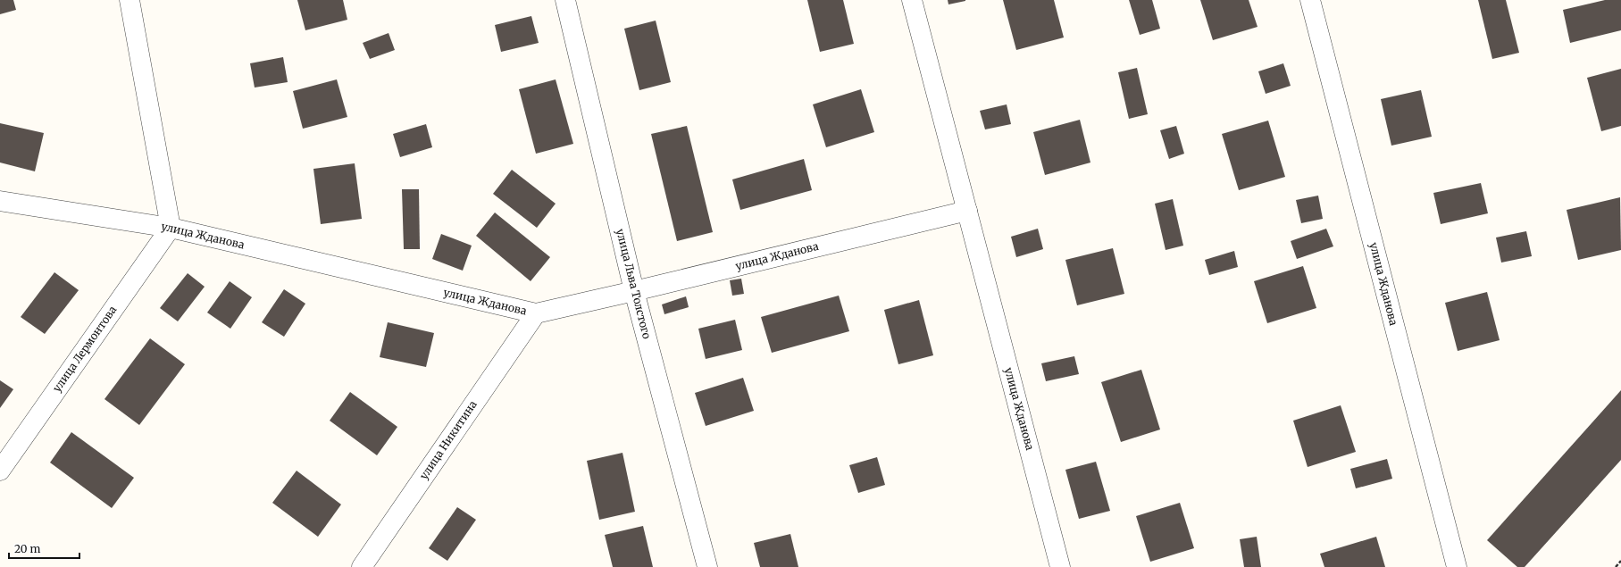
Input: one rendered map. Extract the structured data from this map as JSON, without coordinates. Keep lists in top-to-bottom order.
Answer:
{
  "streets": {
    "street": [
      "улица Жданова",
      "улица Льва Толстого",
      "улица Лермонтова",
      "улица Никитина"
    ]
  },
  "crossings": [
    ["улица Жданова", "улица Льва Толстого"],
    ["улица Жданова", "улица Лермонтова"],
    ["улица Жданова", "улица Никитина"]
  ],
  "scale_bar": "20 m"
}
